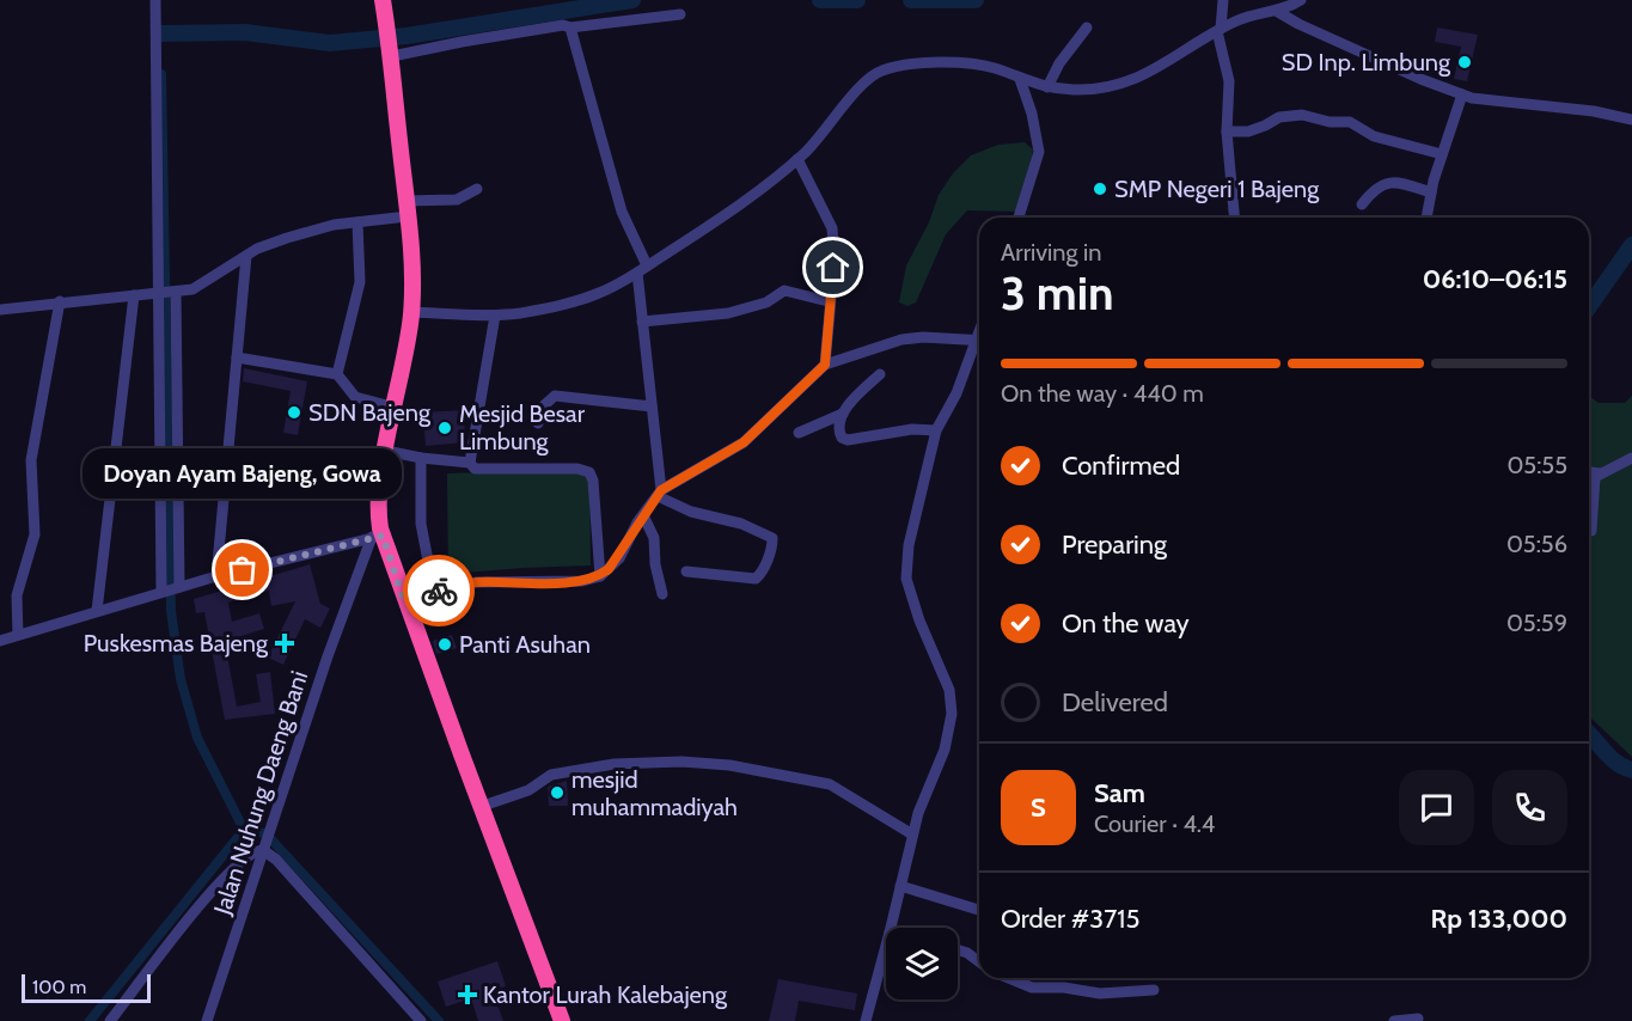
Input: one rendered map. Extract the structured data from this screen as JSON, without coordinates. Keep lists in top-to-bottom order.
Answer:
{
  "streets": {
    "street": ["Jalan Nuhung Daeng Bani"]
  },
  "places": {
    "other": [
      "SD Inp. Limbung",
      "SMP Negeri 1 Bajeng",
      "SDN Bajeng",
      "Mesjid Besar Limbung",
      "Doyan Ayam Bajeng, Gowa",
      "Panti Asuhan",
      "mesjid muhammadiyah"
    ],
    "health": ["Puskesmas Bajeng", "Kantor Lurah Kalebajeng"]
  },
  "scale_bar": "100 m",
  "page": {
    "heading": ["3 min", "Arriving in", "06:10–06:15"],
    "panel": [
      "Sam",
      "Courier · 4.4",
      "Order #3715",
      "Rp 133,000"
    ],
    "bar": "On the way · 440 m",
    "list": [
      ["Confirmed", "05:55"],
      ["Preparing", "05:56"],
      ["On the way", "05:59"],
      "Delivered"
    ],
    "bubble": "Doyan Ayam Bajeng, Gowa",
    "round": "S",
    "scale": "100 m"
  }
}
